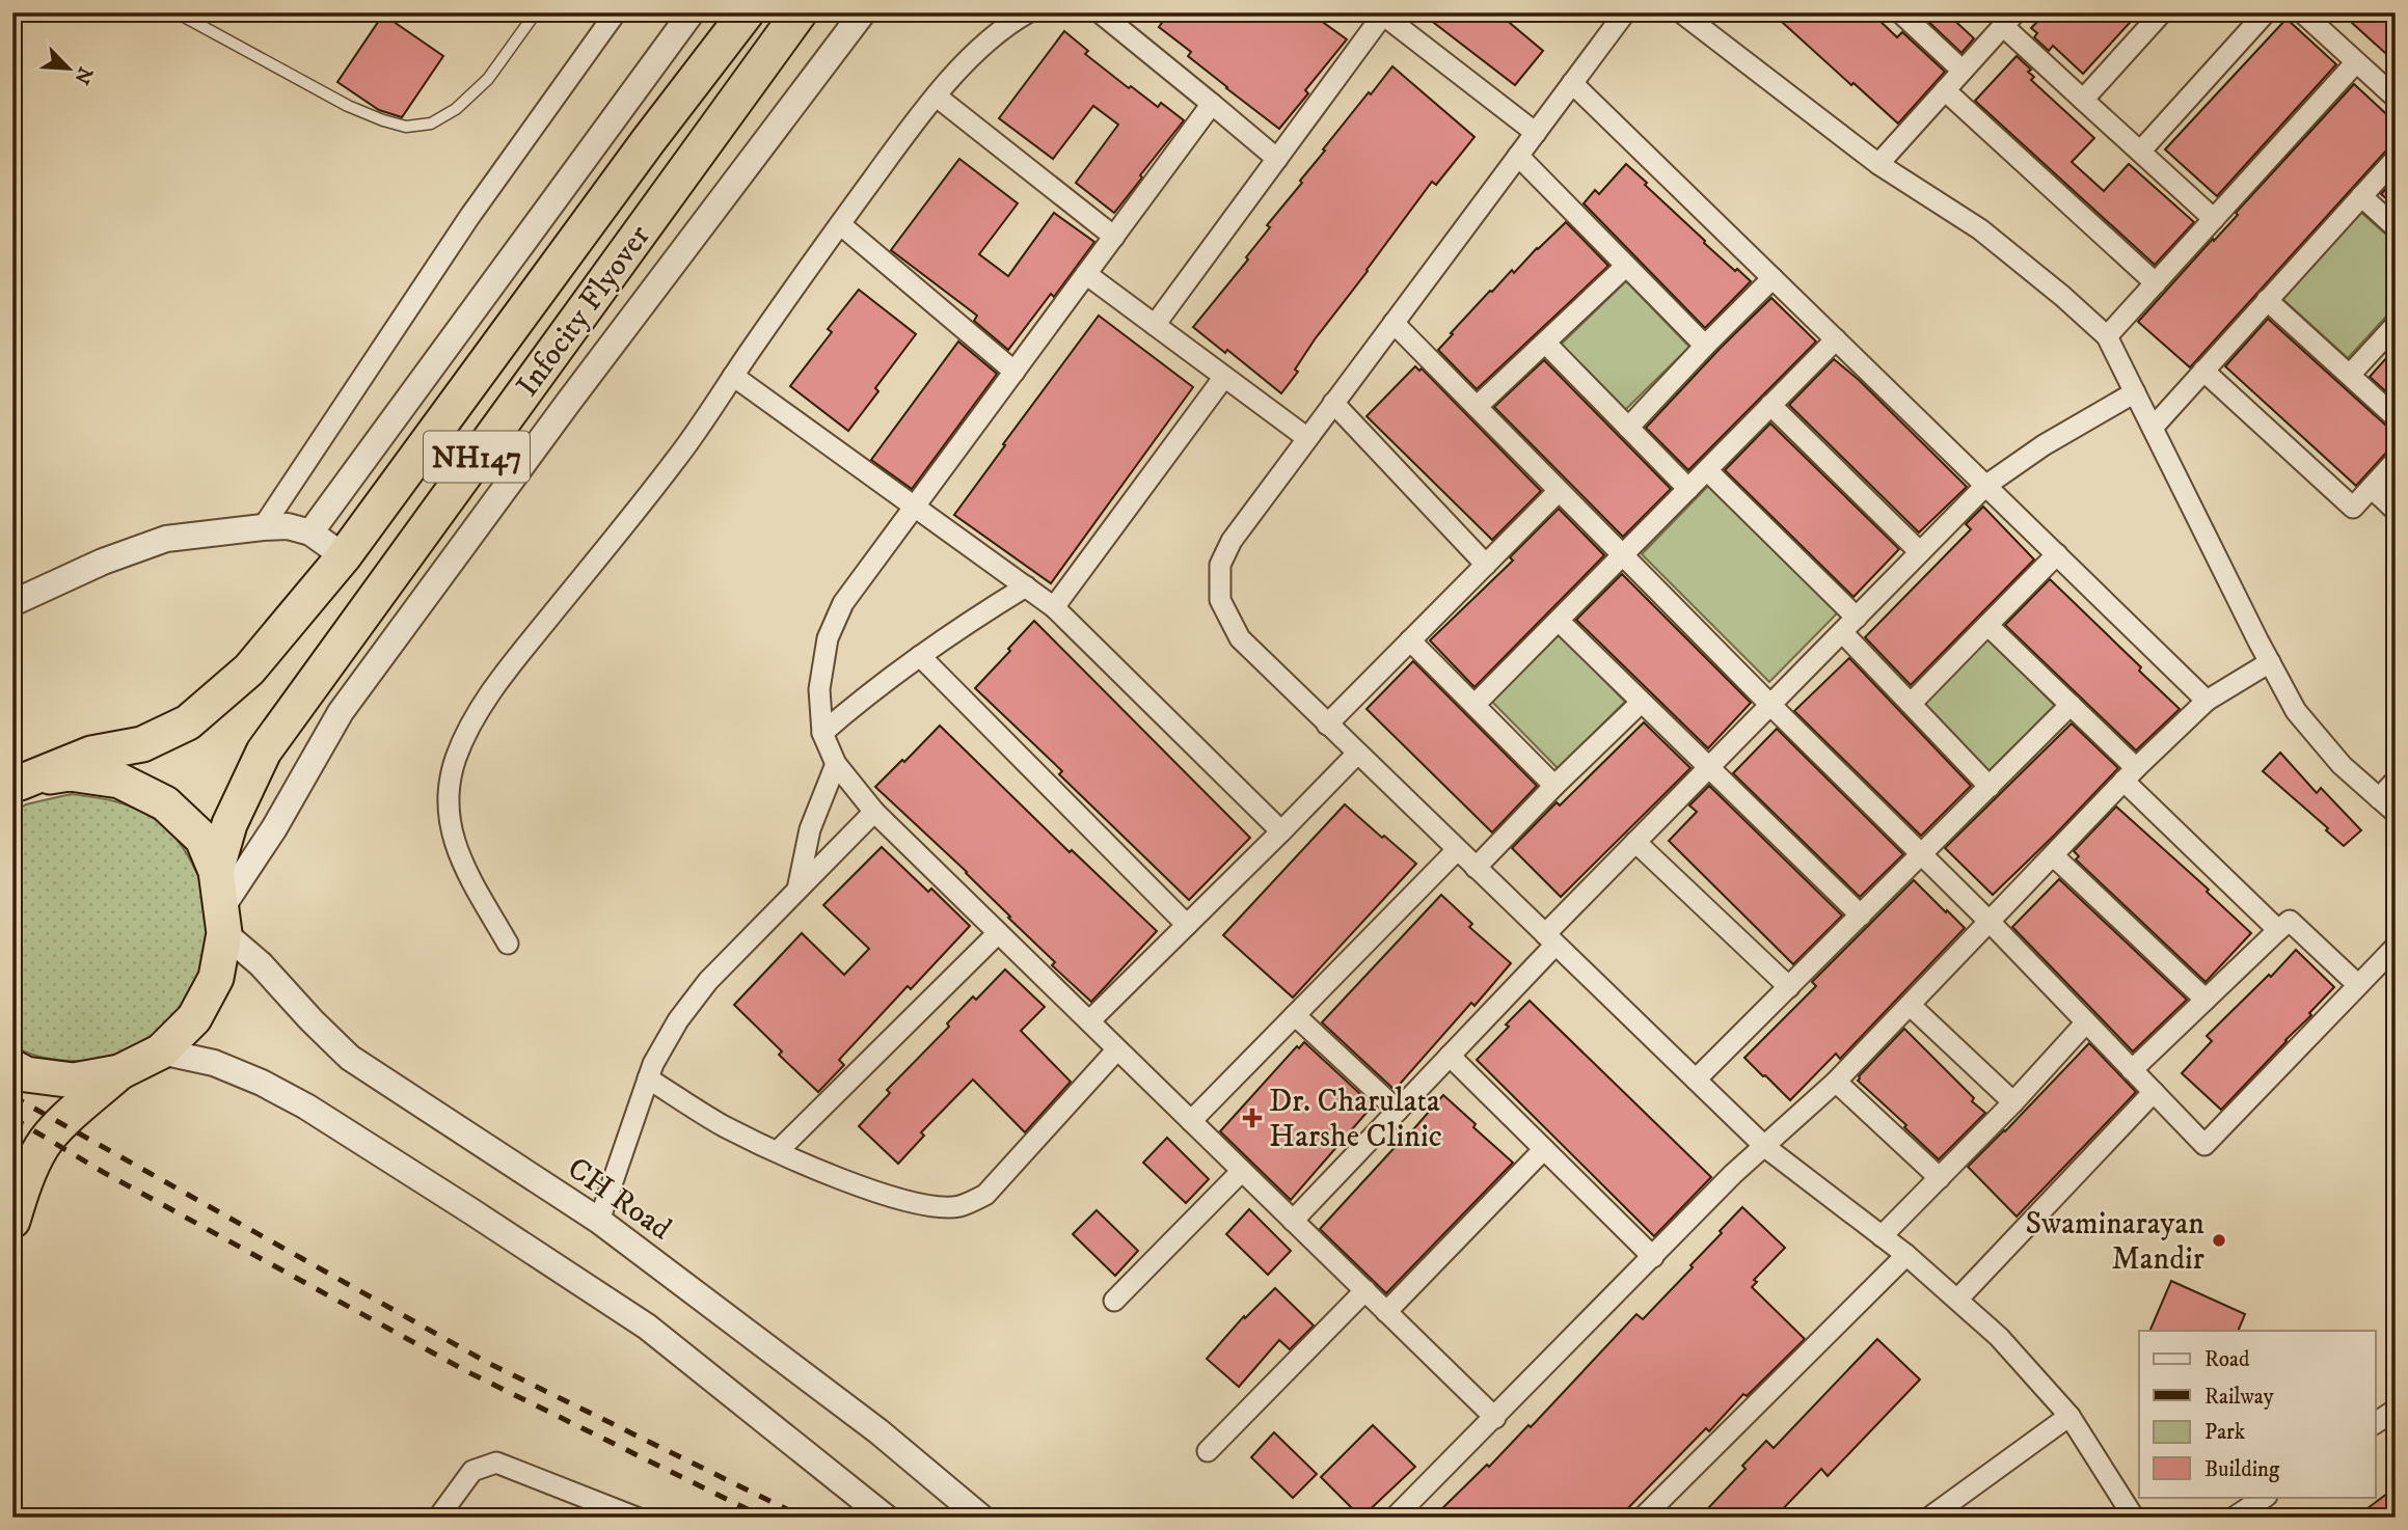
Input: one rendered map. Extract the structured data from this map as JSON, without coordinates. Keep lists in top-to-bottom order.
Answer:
{
  "streets": {
    "highway": ["Infocity Flyover", "NH147"],
    "street": ["CH Road"]
  },
  "crossings": [
    ["Infocity Flyover", "NH147"],
    ["NH147", "CH Road"]
  ],
  "places": {
    "health": ["Dr. Charulata Harshe Clinic"],
    "other": ["Swaminarayan Mandir"]
  },
  "legend": [
    "Road",
    "Railway",
    "Park",
    "Building"
  ],
  "north": "bottom right"
}
